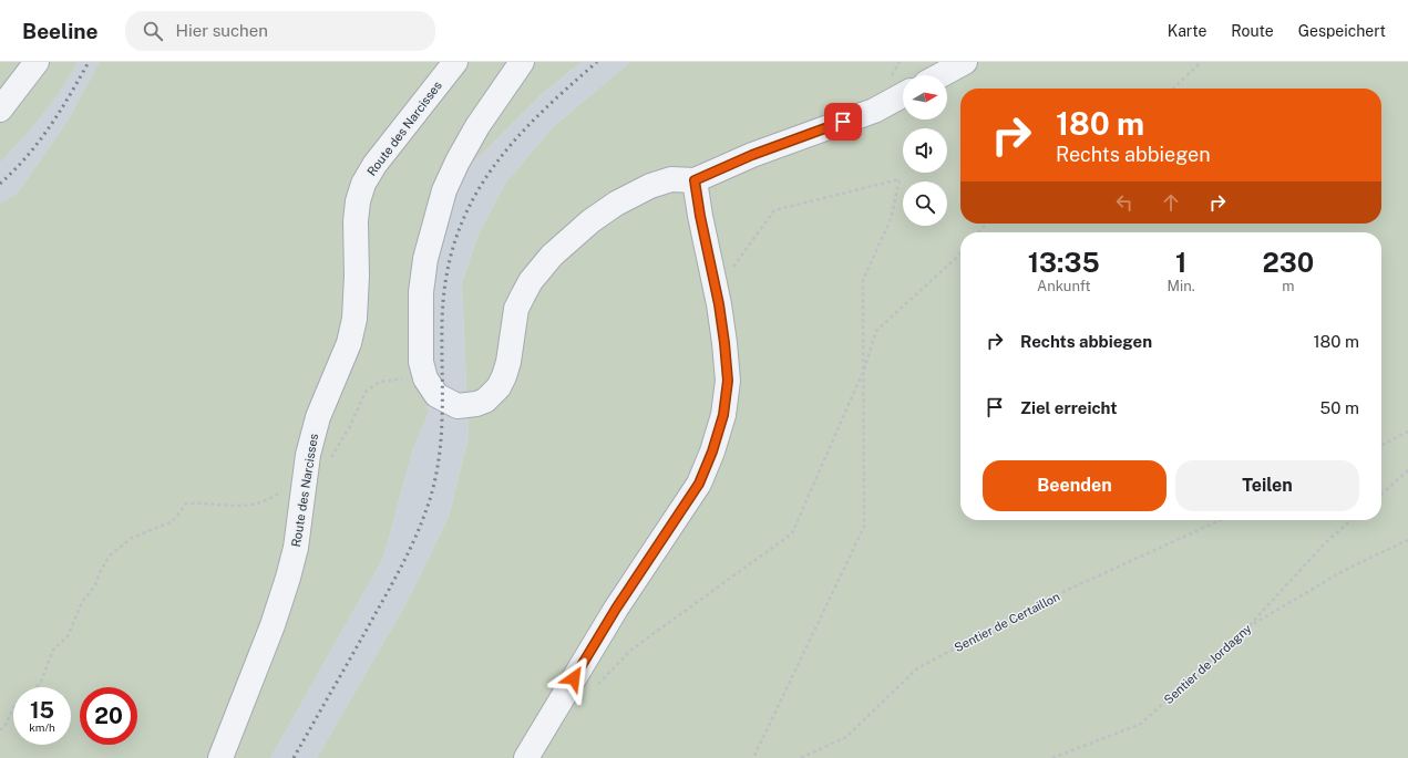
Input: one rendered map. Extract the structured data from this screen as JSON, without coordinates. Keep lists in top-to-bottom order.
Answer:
{
  "streets": {
    "street": ["Route des Narcisses"],
    "path": ["Sentier de Certaillon", "Sentier de Jordagny"]
  },
  "north": "right",
  "page": {
    "header": "Beeline",
    "search": "Hier suchen",
    "nav": ["Karte", "Route", "Gespeichert"],
    "turn": ["180 m", "Rechts abbiegen"],
    "eta": [
      "13:35",
      "Ankunft",
      "1",
      "Min.",
      "230",
      "m"
    ],
    "list": [
      {
        "name": "Rechts abbiegen",
        "value": "180 m"
      },
      {
        "name": "Ziel erreicht",
        "value": "50 m"
      }
    ],
    "buttons": ["Beenden", "Teilen"],
    "speed": "15 km/h",
    "limit": "20"
  }
}
